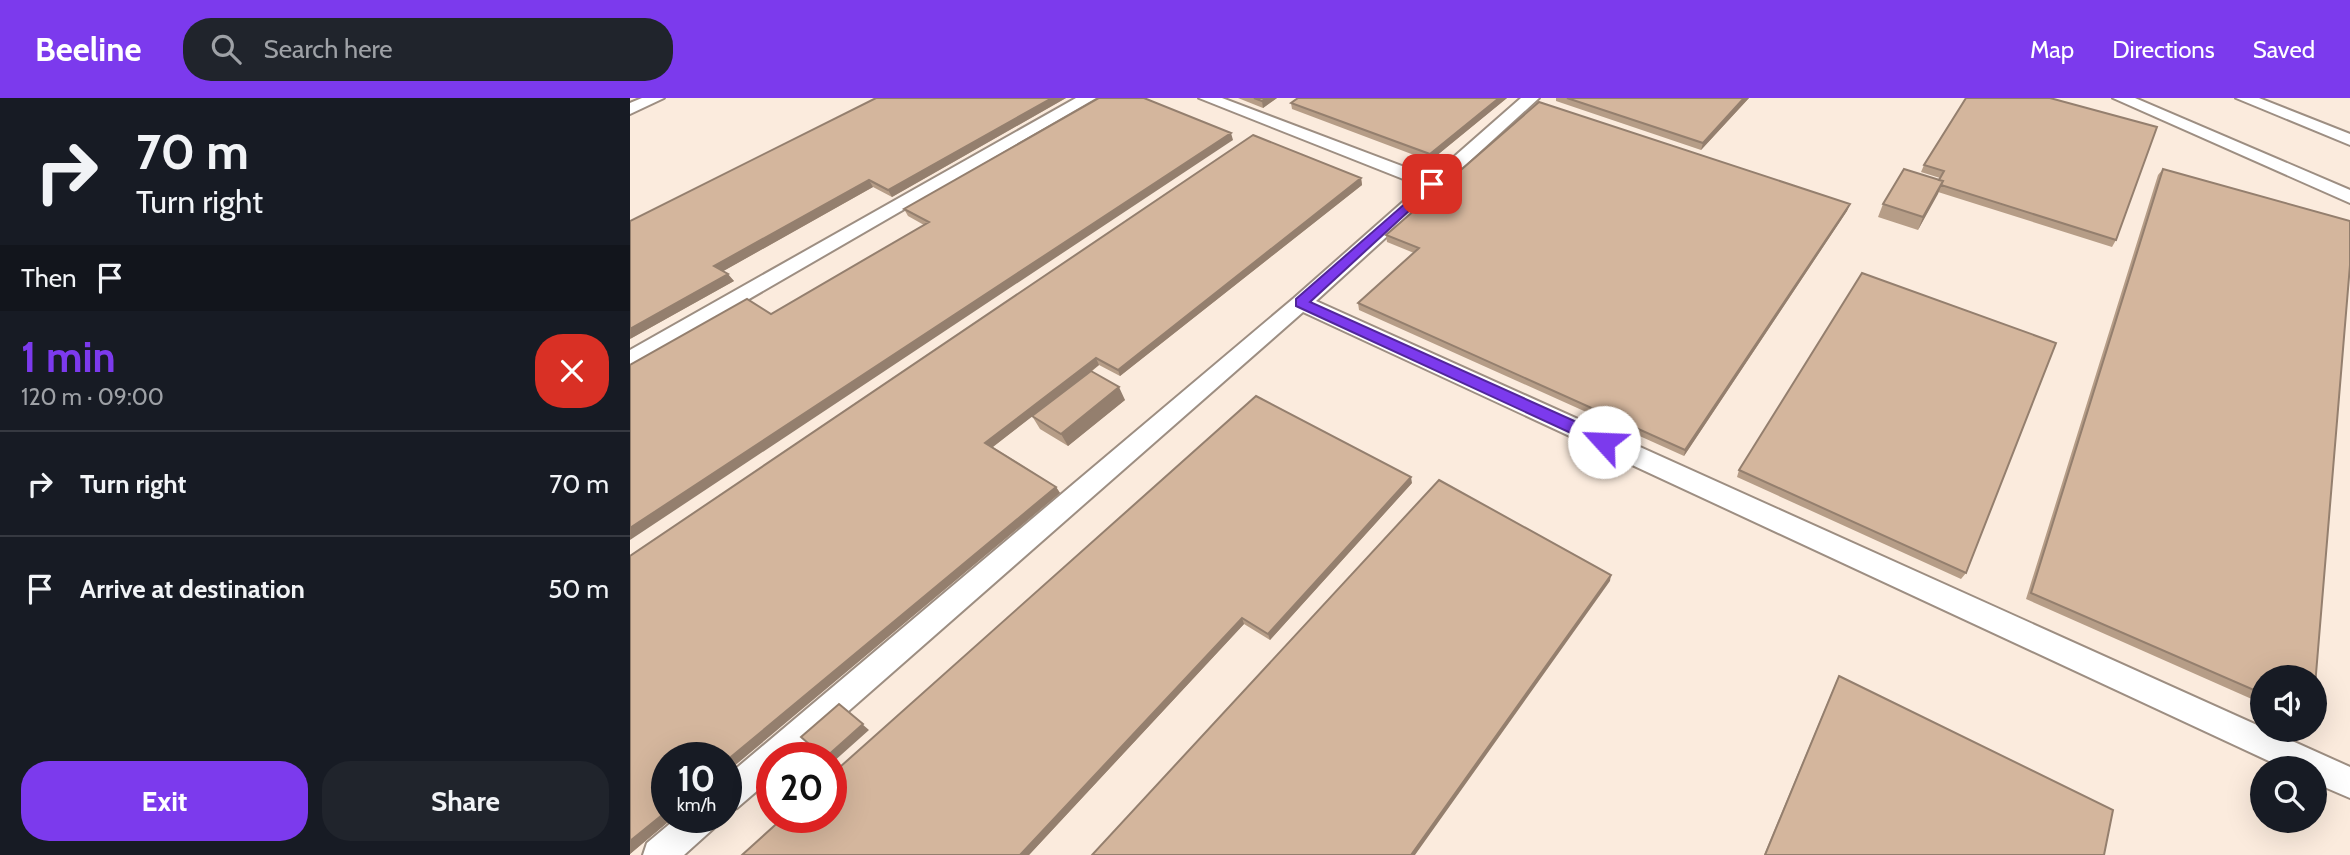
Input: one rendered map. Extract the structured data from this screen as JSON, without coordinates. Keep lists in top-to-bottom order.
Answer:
{
  "page": {
    "header": "Beeline",
    "search": "Search here",
    "nav": ["Map", "Directions", "Saved"],
    "turn": ["70 m", "Turn right"],
    "then": "Then",
    "heading": ["1 min", "120 m · 09:00"],
    "list": [
      {
        "name": "Turn right",
        "value": "70 m"
      },
      {
        "name": "Arrive at destination",
        "value": "50 m"
      }
    ],
    "speed": "10 km/h",
    "limit": "20",
    "buttons": ["Exit", "Share"]
  }
}
